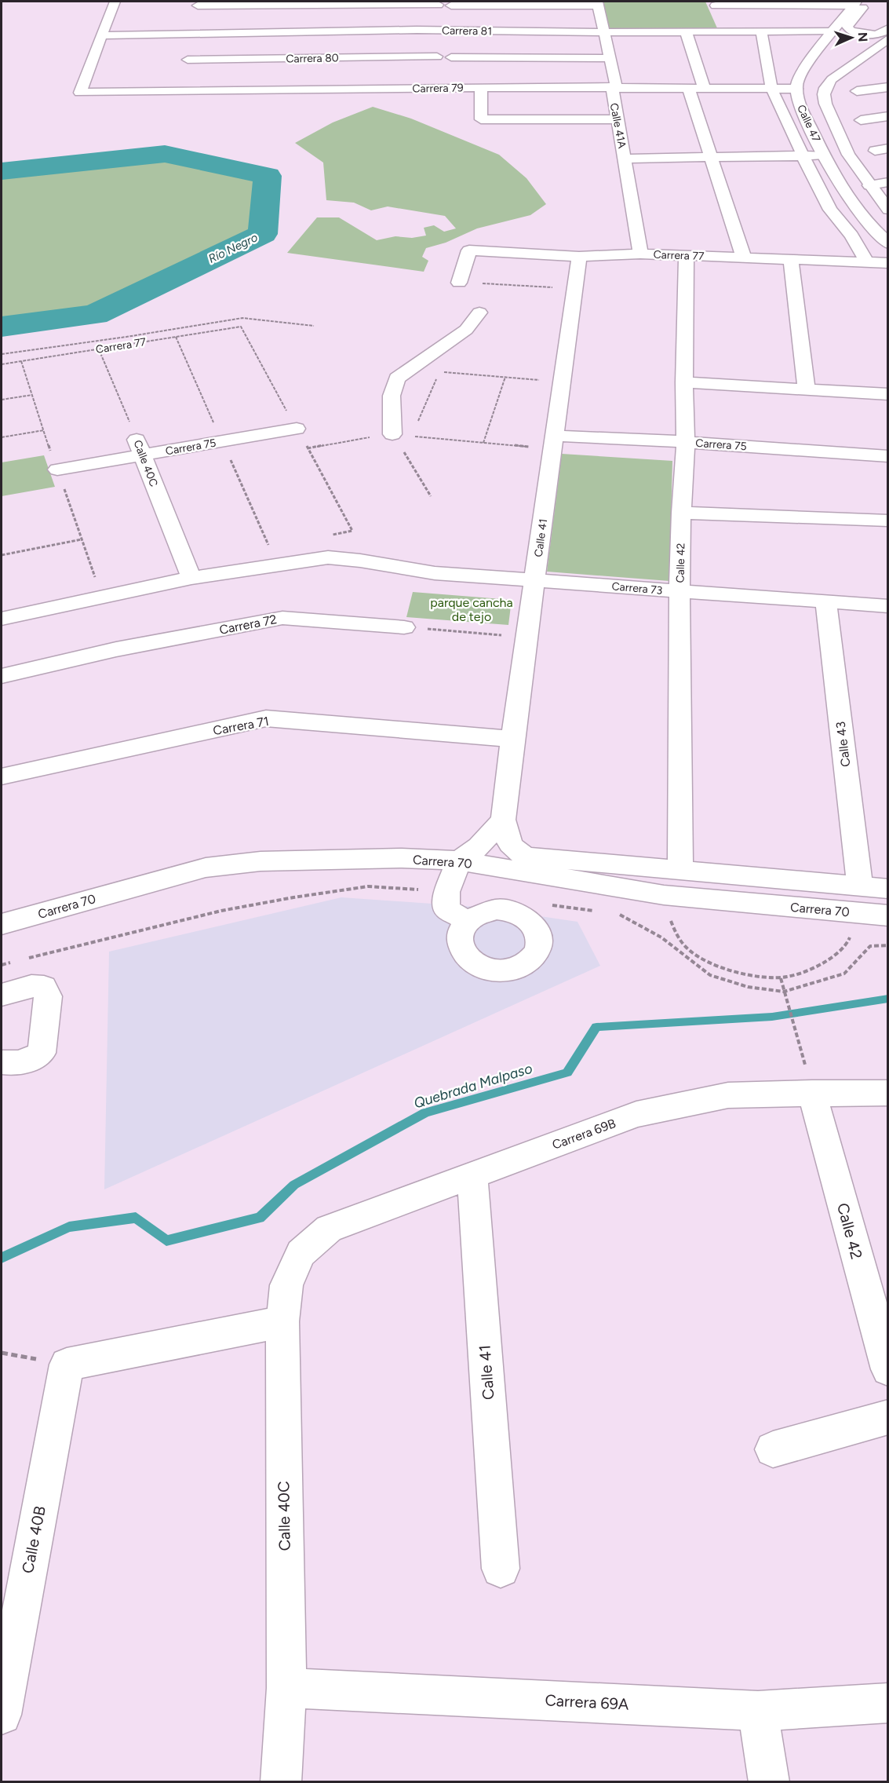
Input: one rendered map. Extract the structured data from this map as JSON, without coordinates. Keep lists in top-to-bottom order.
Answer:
{
  "streets": {
    "street": [
      "Carrera 81",
      "Carrera 80",
      "Carrera 79",
      "Calle 47",
      "Calle 41A",
      "Carrera 77",
      "Carrera 75",
      "Calle 40C",
      "Calle 41",
      "Calle 42",
      "Carrera 73",
      "Carrera 72",
      "Carrera 71",
      "Calle 43",
      "Carrera 70",
      "Carrera 69B",
      "Calle 40B",
      "Carrera 69A"
    ]
  },
  "crossings": [
    ["Carrera 81", "Carrera 80"],
    ["Carrera 81", "Carrera 79"],
    ["Carrera 81", "Calle 47"],
    ["Carrera 81", "Calle 41A"],
    ["Carrera 79", "Calle 47"],
    ["Carrera 79", "Calle 41A"],
    ["Calle 47", "Carrera 77"],
    ["Calle 41A", "Carrera 77"],
    ["Carrera 77", "Calle 40C"],
    ["Carrera 77", "Calle 41"],
    ["Carrera 77", "Calle 42"],
    ["Carrera 75", "Calle 40C"],
    ["Carrera 75", "Calle 41"],
    ["Carrera 75", "Calle 42"],
    ["Calle 40C", "Carrera 73"],
    ["Calle 40C", "Carrera 69B"],
    ["Calle 40C", "Calle 40B"],
    ["Calle 40C", "Carrera 69A"],
    ["Calle 41", "Carrera 73"],
    ["Calle 41", "Carrera 71"],
    ["Calle 41", "Carrera 70"],
    ["Calle 41", "Carrera 69B"],
    ["Calle 42", "Carrera 73"],
    ["Calle 42", "Carrera 70"],
    ["Calle 42", "Carrera 69B"],
    ["Carrera 73", "Calle 43"],
    ["Calle 43", "Carrera 70"]
  ],
  "water": ["Río Negro", "Quebrada Malpaso"],
  "parks": ["parque cancha de tejo"],
  "north": "right"
}
